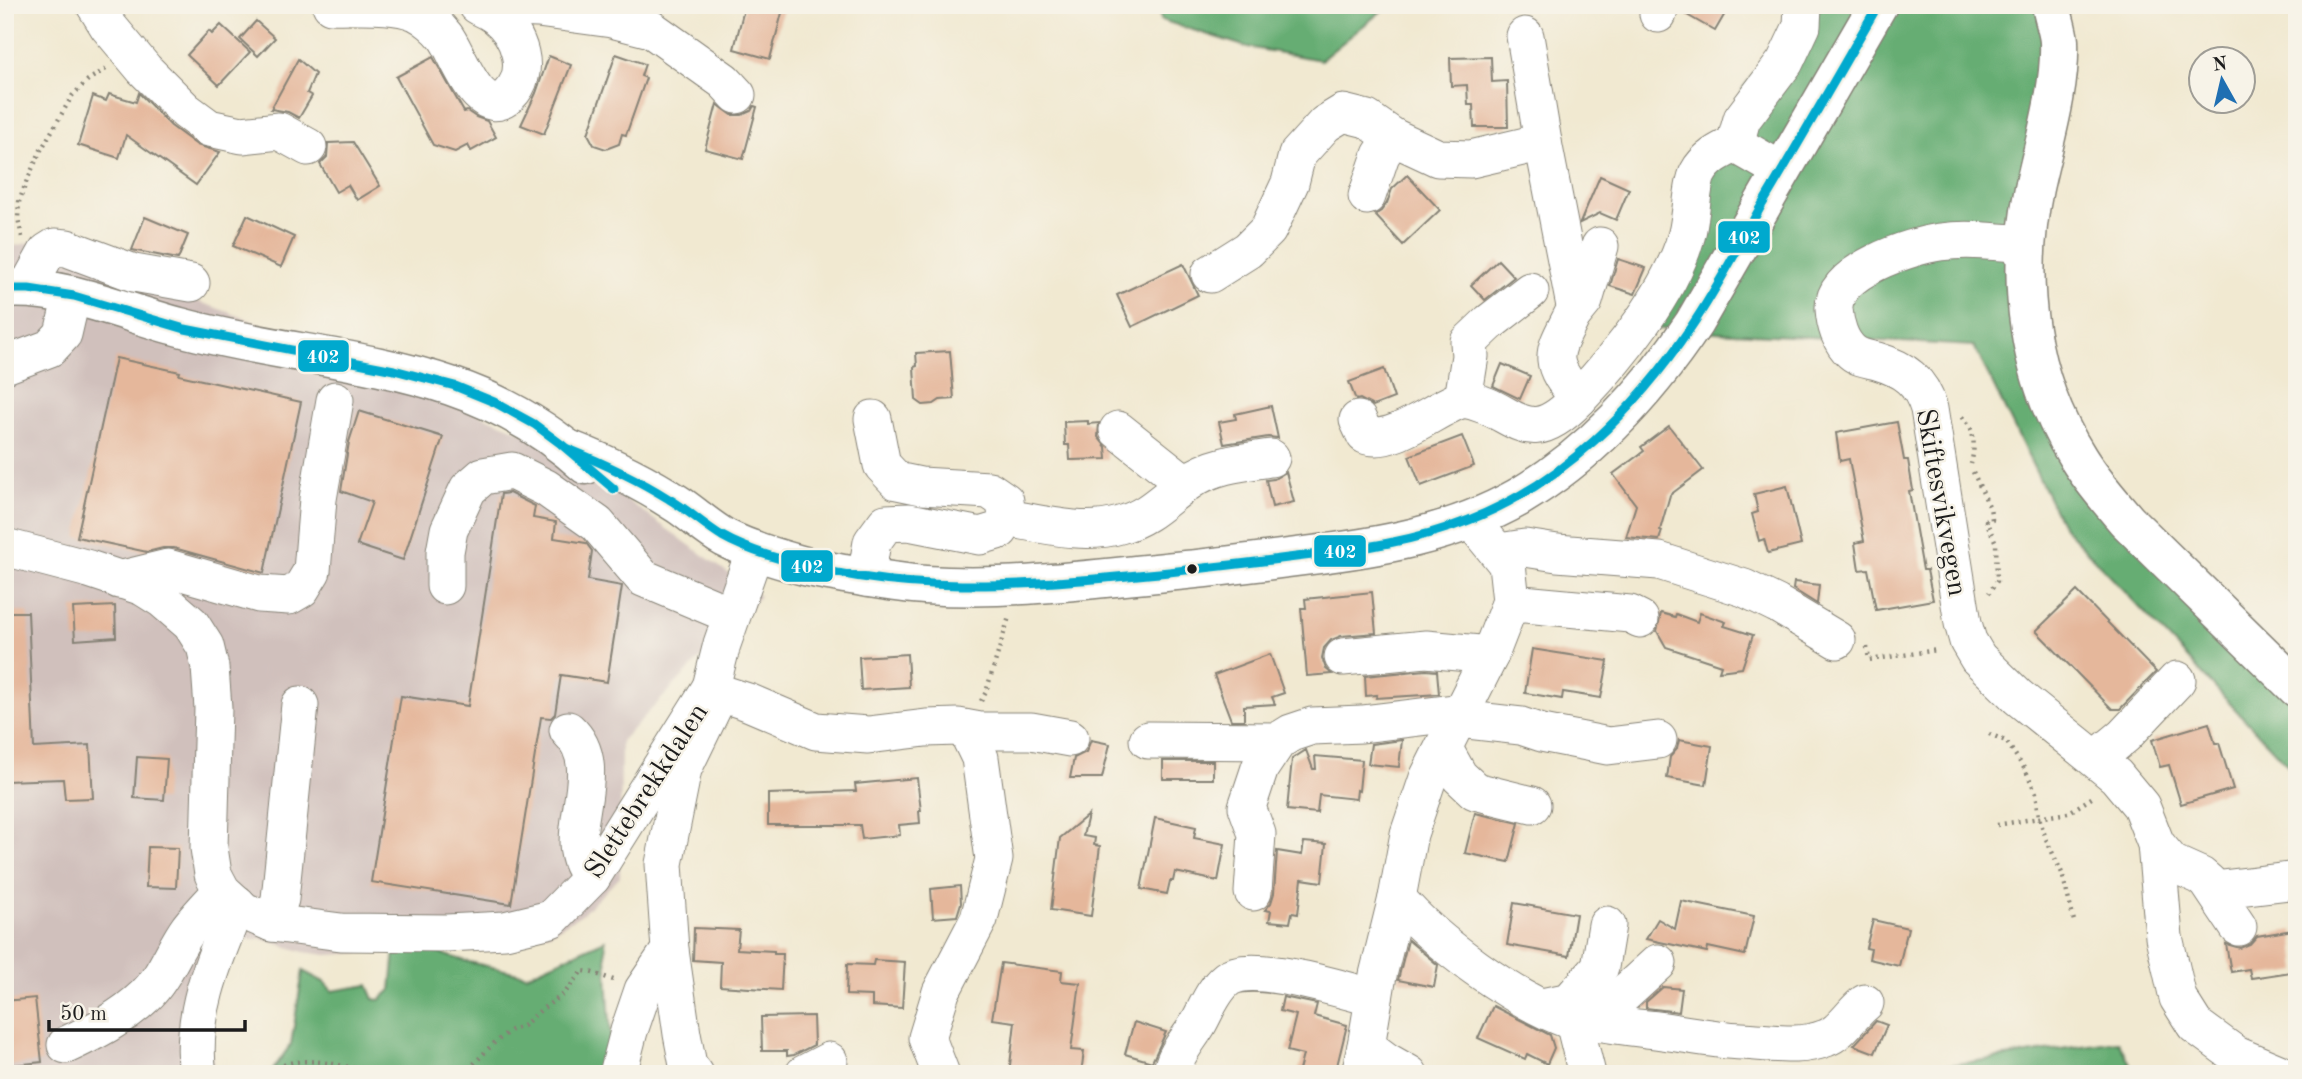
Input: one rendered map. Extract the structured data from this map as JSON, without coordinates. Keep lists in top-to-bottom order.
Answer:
{
  "streets": {
    "street": ["Skiftesvikvegen", "Slettebrekkdalen"]
  },
  "lines": ["transit line 402"],
  "scale_bar": "50 m",
  "north": "top"
}
